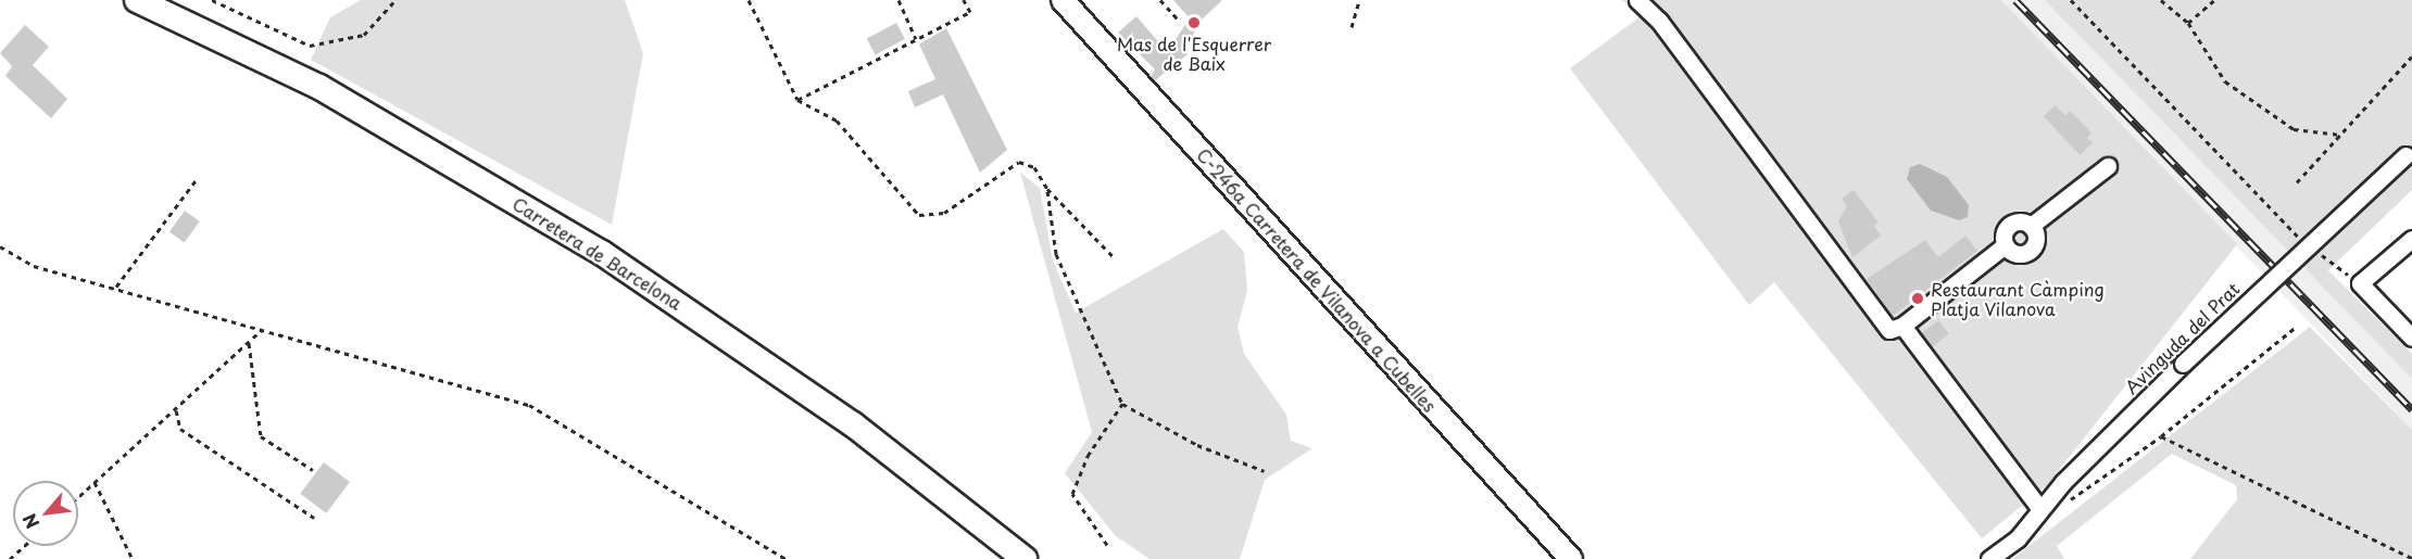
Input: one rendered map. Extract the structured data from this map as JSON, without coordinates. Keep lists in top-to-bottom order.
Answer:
{
  "streets": {
    "highway": ["Carretera de Barcelona"],
    "main road": ["C-246a Carretera de Vilanova a Cubelles"],
    "street": ["Avinguda del Prat"]
  },
  "places": ["Mas de l'Esquerrer de Baix", "Restaurant Càmping Platja Vilanova"],
  "north": "bottom left"
}
